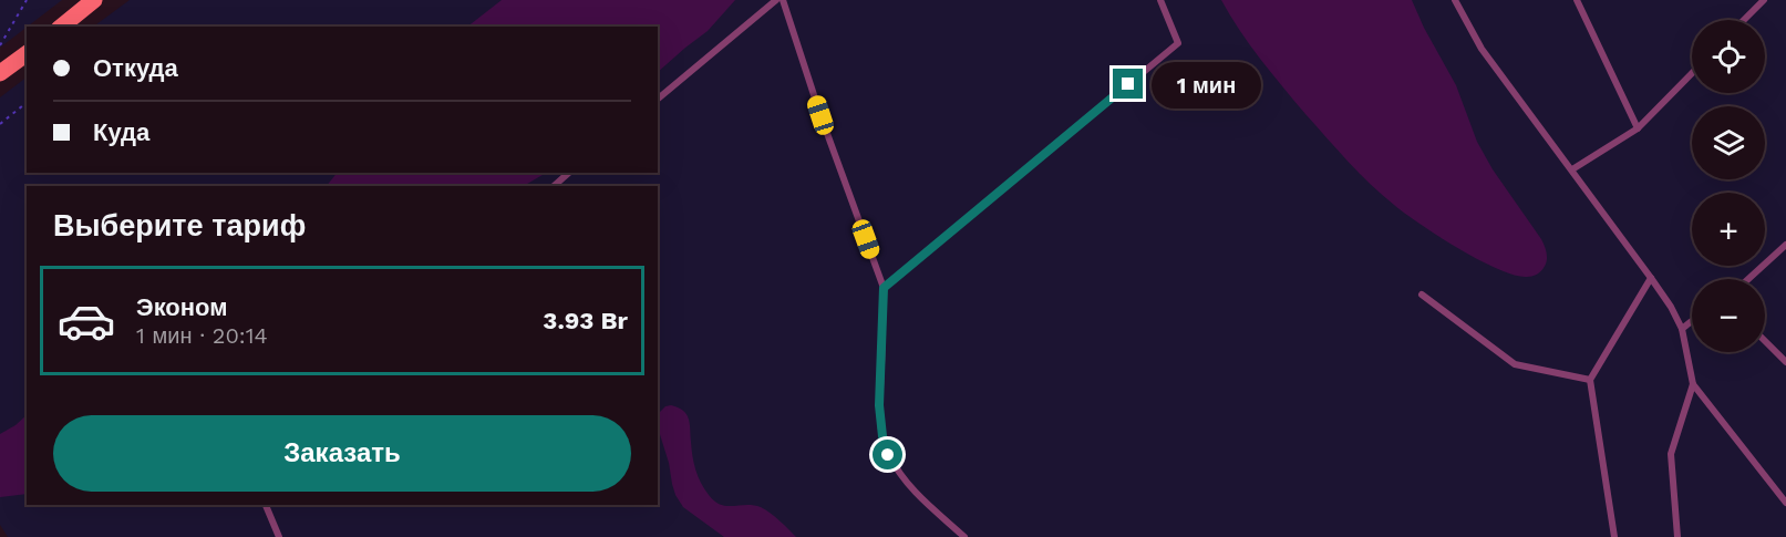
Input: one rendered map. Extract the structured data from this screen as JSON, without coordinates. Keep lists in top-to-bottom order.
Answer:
{
  "page": {
    "map_buttons": ["+", "−"],
    "banner": ["Откуда", "Куда"],
    "bubble": "1 мин",
    "heading": "Выберите тариф",
    "list": [
      {
        "name": "Эконом",
        "note": "1 мин · 20:14",
        "value": "3.93 Br"
      }
    ],
    "buttons": "Заказать"
  }
}
